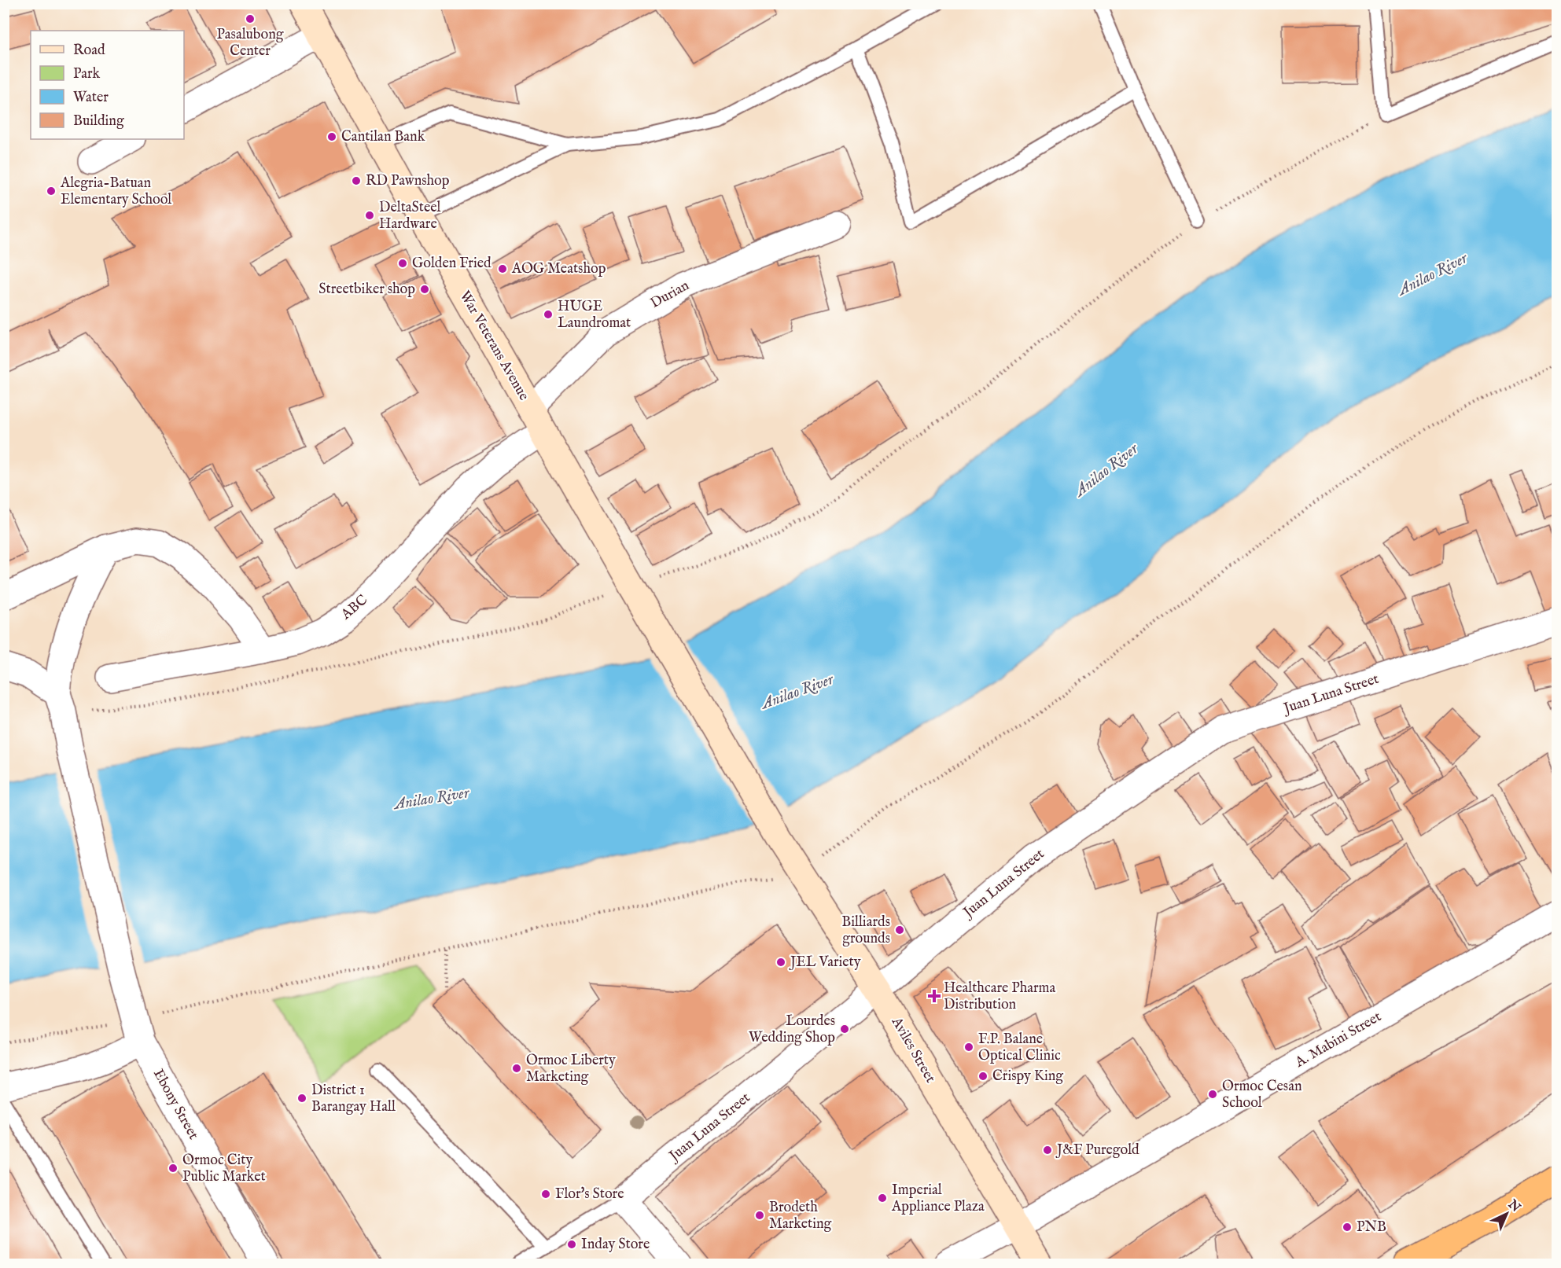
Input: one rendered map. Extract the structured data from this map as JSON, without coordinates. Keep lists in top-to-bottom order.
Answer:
{
  "streets": {
    "main road": ["War Veterans Avenue", "Aviles Street"],
    "street": [
      "Durian",
      "ABC",
      "Juan Luna Street",
      "A. Mabini Street",
      "Ebony Street"
    ]
  },
  "crossings": [
    ["Durian", "War Veterans Avenue"],
    ["War Veterans Avenue", "ABC"],
    ["War Veterans Avenue", "Aviles Street"],
    ["Juan Luna Street", "Aviles Street"],
    ["A. Mabini Street", "Aviles Street"]
  ],
  "water": ["Anilao River"],
  "places": {
    "other": [
      "Pasalubong Center",
      "Cantilan Bank",
      "RD Pawnshop",
      "Alegria-Batuan Elementary School",
      "DeltaSteel Hardware",
      "Golden Fried",
      "AOG Meatshop",
      "Streetbiker shop",
      "HUGE Laundromat",
      "Billiards grounds",
      "JEL Variety",
      "Lourdes Wedding Shop",
      "F.P. Balane Optical Clinic",
      "Ormoc Liberty Marketing",
      "Crispy King",
      "Ormoc Cesan School",
      "District 1 Barangay Hall",
      "J&F Puregold",
      "Ormoc City Public Market",
      "Flor's Store",
      "Imperial Appliance Plaza",
      "Brodeth Marketing",
      "PNB",
      "Inday Store"
    ],
    "health": ["Healthcare Pharma Distribution"]
  },
  "legend": [
    "Road",
    "Park",
    "Water",
    "Building"
  ],
  "north": "top right"
}
